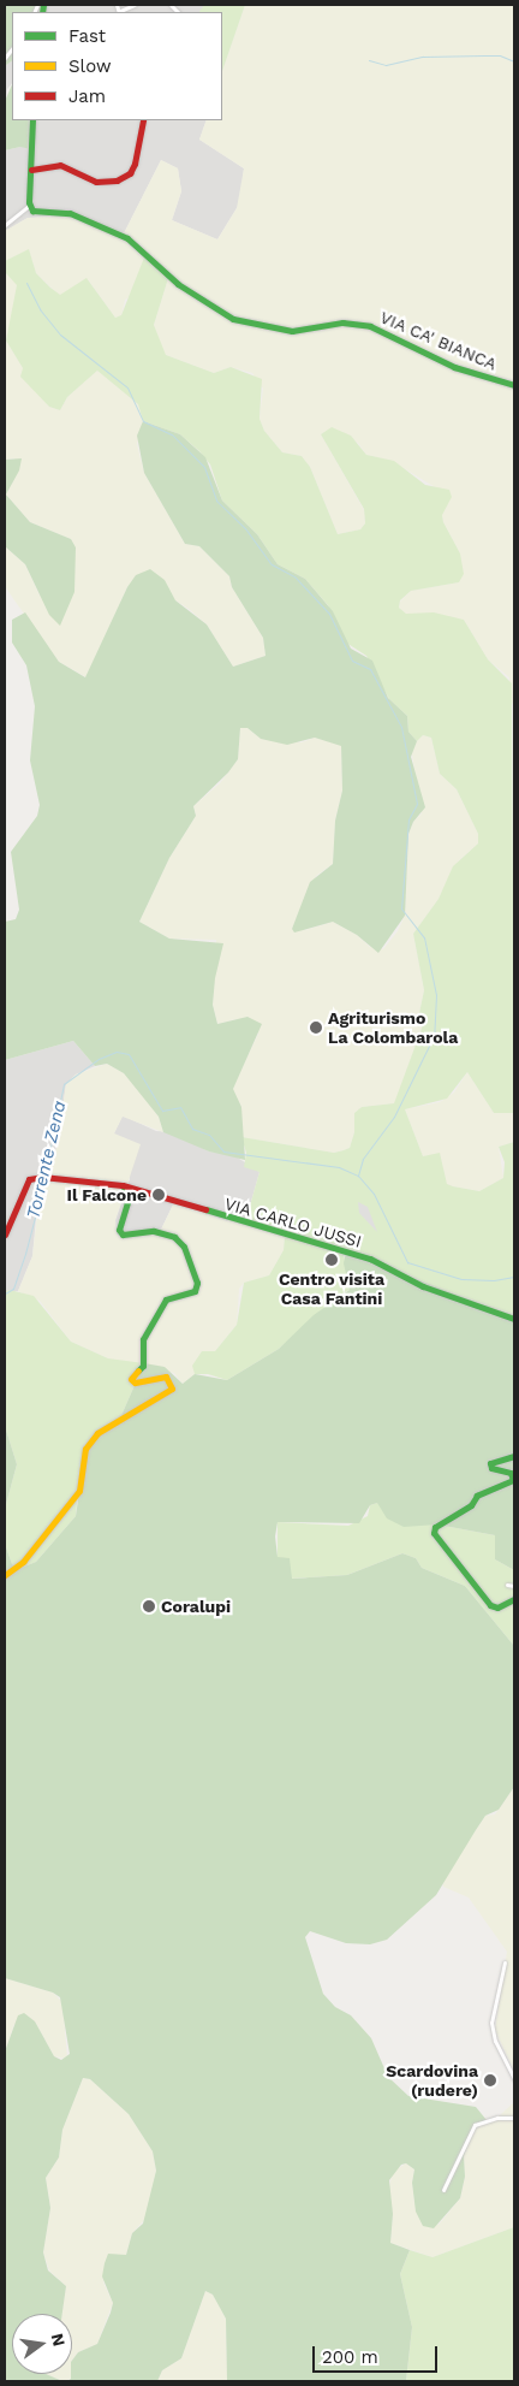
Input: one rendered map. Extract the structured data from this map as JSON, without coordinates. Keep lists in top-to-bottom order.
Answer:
{
  "streets": {
    "street": ["VIA CA' BIANCA", "VIA CARLO JUSSI"]
  },
  "water": ["Torrente Zena"],
  "places": [
    "Agriturismo La Colombarola",
    "Il Falcone",
    "Centro visita Casa Fantini",
    "Coralupi",
    "Scardovina (rudere)"
  ],
  "legend": ["Fast", "Slow", "Jam"],
  "scale_bar": "200 m",
  "north": "right"
}
